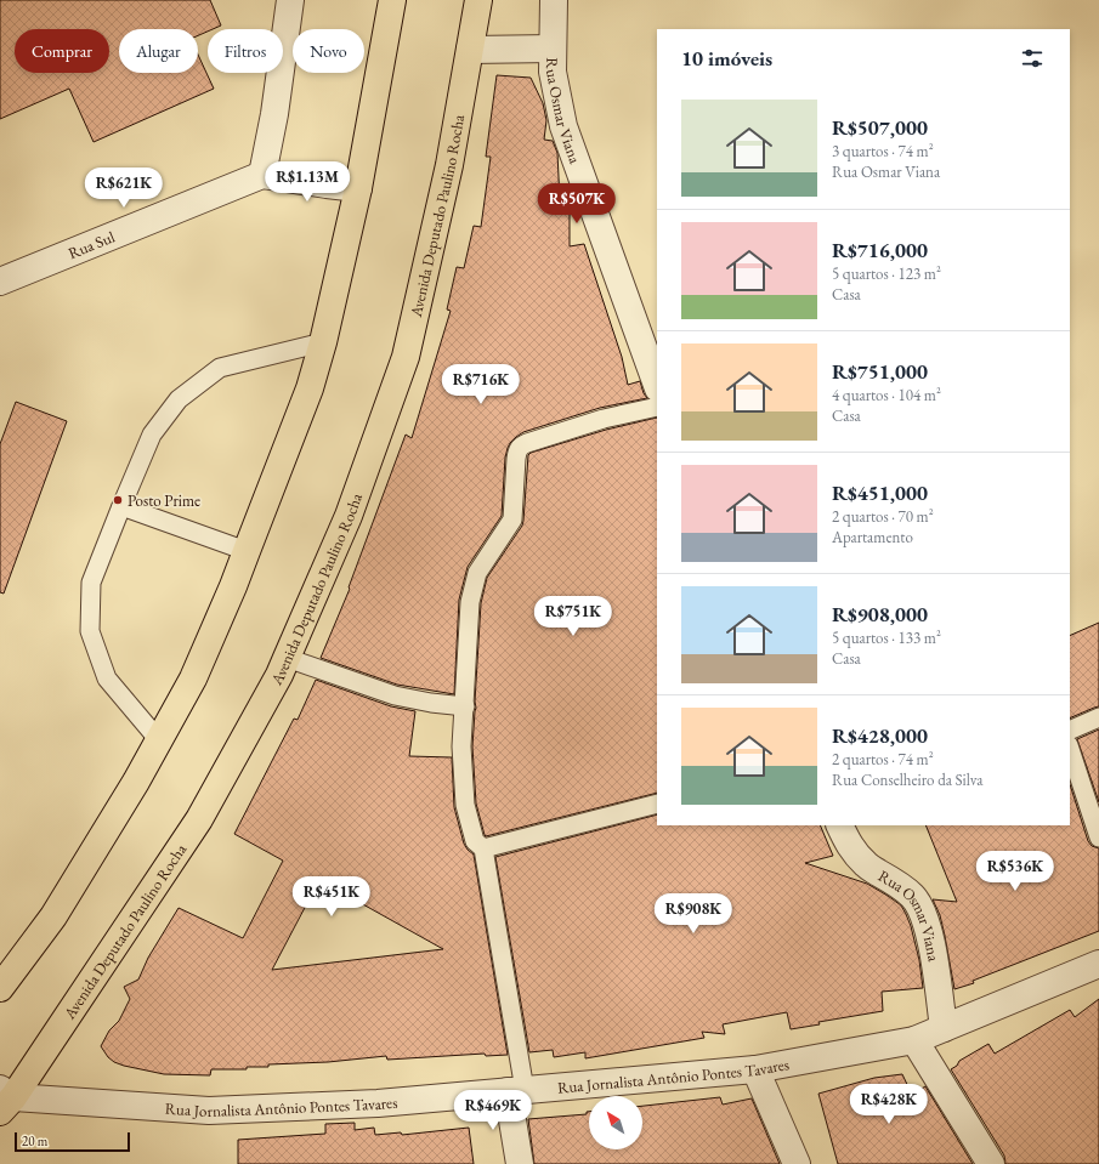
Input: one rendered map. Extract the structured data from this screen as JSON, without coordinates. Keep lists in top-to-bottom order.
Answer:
{
  "streets": {
    "main road": ["Avenida Deputado Paulino Rocha"],
    "street": ["Rua Osmar Viana", "Rua Sul", "Rua Jornalista Antônio Pontes Tavares"]
  },
  "crossings": [
    ["Rua Osmar Viana", "Avenida Deputado Paulino Rocha"],
    ["Rua Osmar Viana", "Rua Jornalista Antônio Pontes Tavares"],
    ["Avenida Deputado Paulino Rocha", "Rua Jornalista Antônio Pontes Tavares"]
  ],
  "places": ["Posto Prime"],
  "scale_bar": "20 m",
  "north": "top left",
  "page": {
    "chip": [
      "Comprar",
      "Alugar",
      "Filtros",
      "Novo"
    ],
    "heading": "10 imóveis",
    "list": [
      {
        "name": "R$507,000",
        "note": "3 quartos · 74 m² · Rua Osmar Viana"
      },
      {
        "name": "R$716,000",
        "note": "5 quartos · 123 m² · Casa"
      },
      {
        "name": "R$751,000",
        "note": "4 quartos · 104 m² · Casa"
      },
      {
        "name": "R$451,000",
        "note": "2 quartos · 70 m² · Apartamento"
      },
      {
        "name": "R$908,000",
        "note": "5 quartos · 133 m² · Casa"
      },
      {
        "name": "R$428,000",
        "note": "2 quartos · 74 m² · Rua Conselheiro da Silva"
      }
    ],
    "price": [
      "R$1.13M",
      "R$621K",
      "R$507K",
      "R$716K",
      "R$751K",
      "R$536K",
      "R$451K",
      "R$908K",
      "R$428K",
      "R$469K"
    ],
    "scale": "20 m"
  }
}
